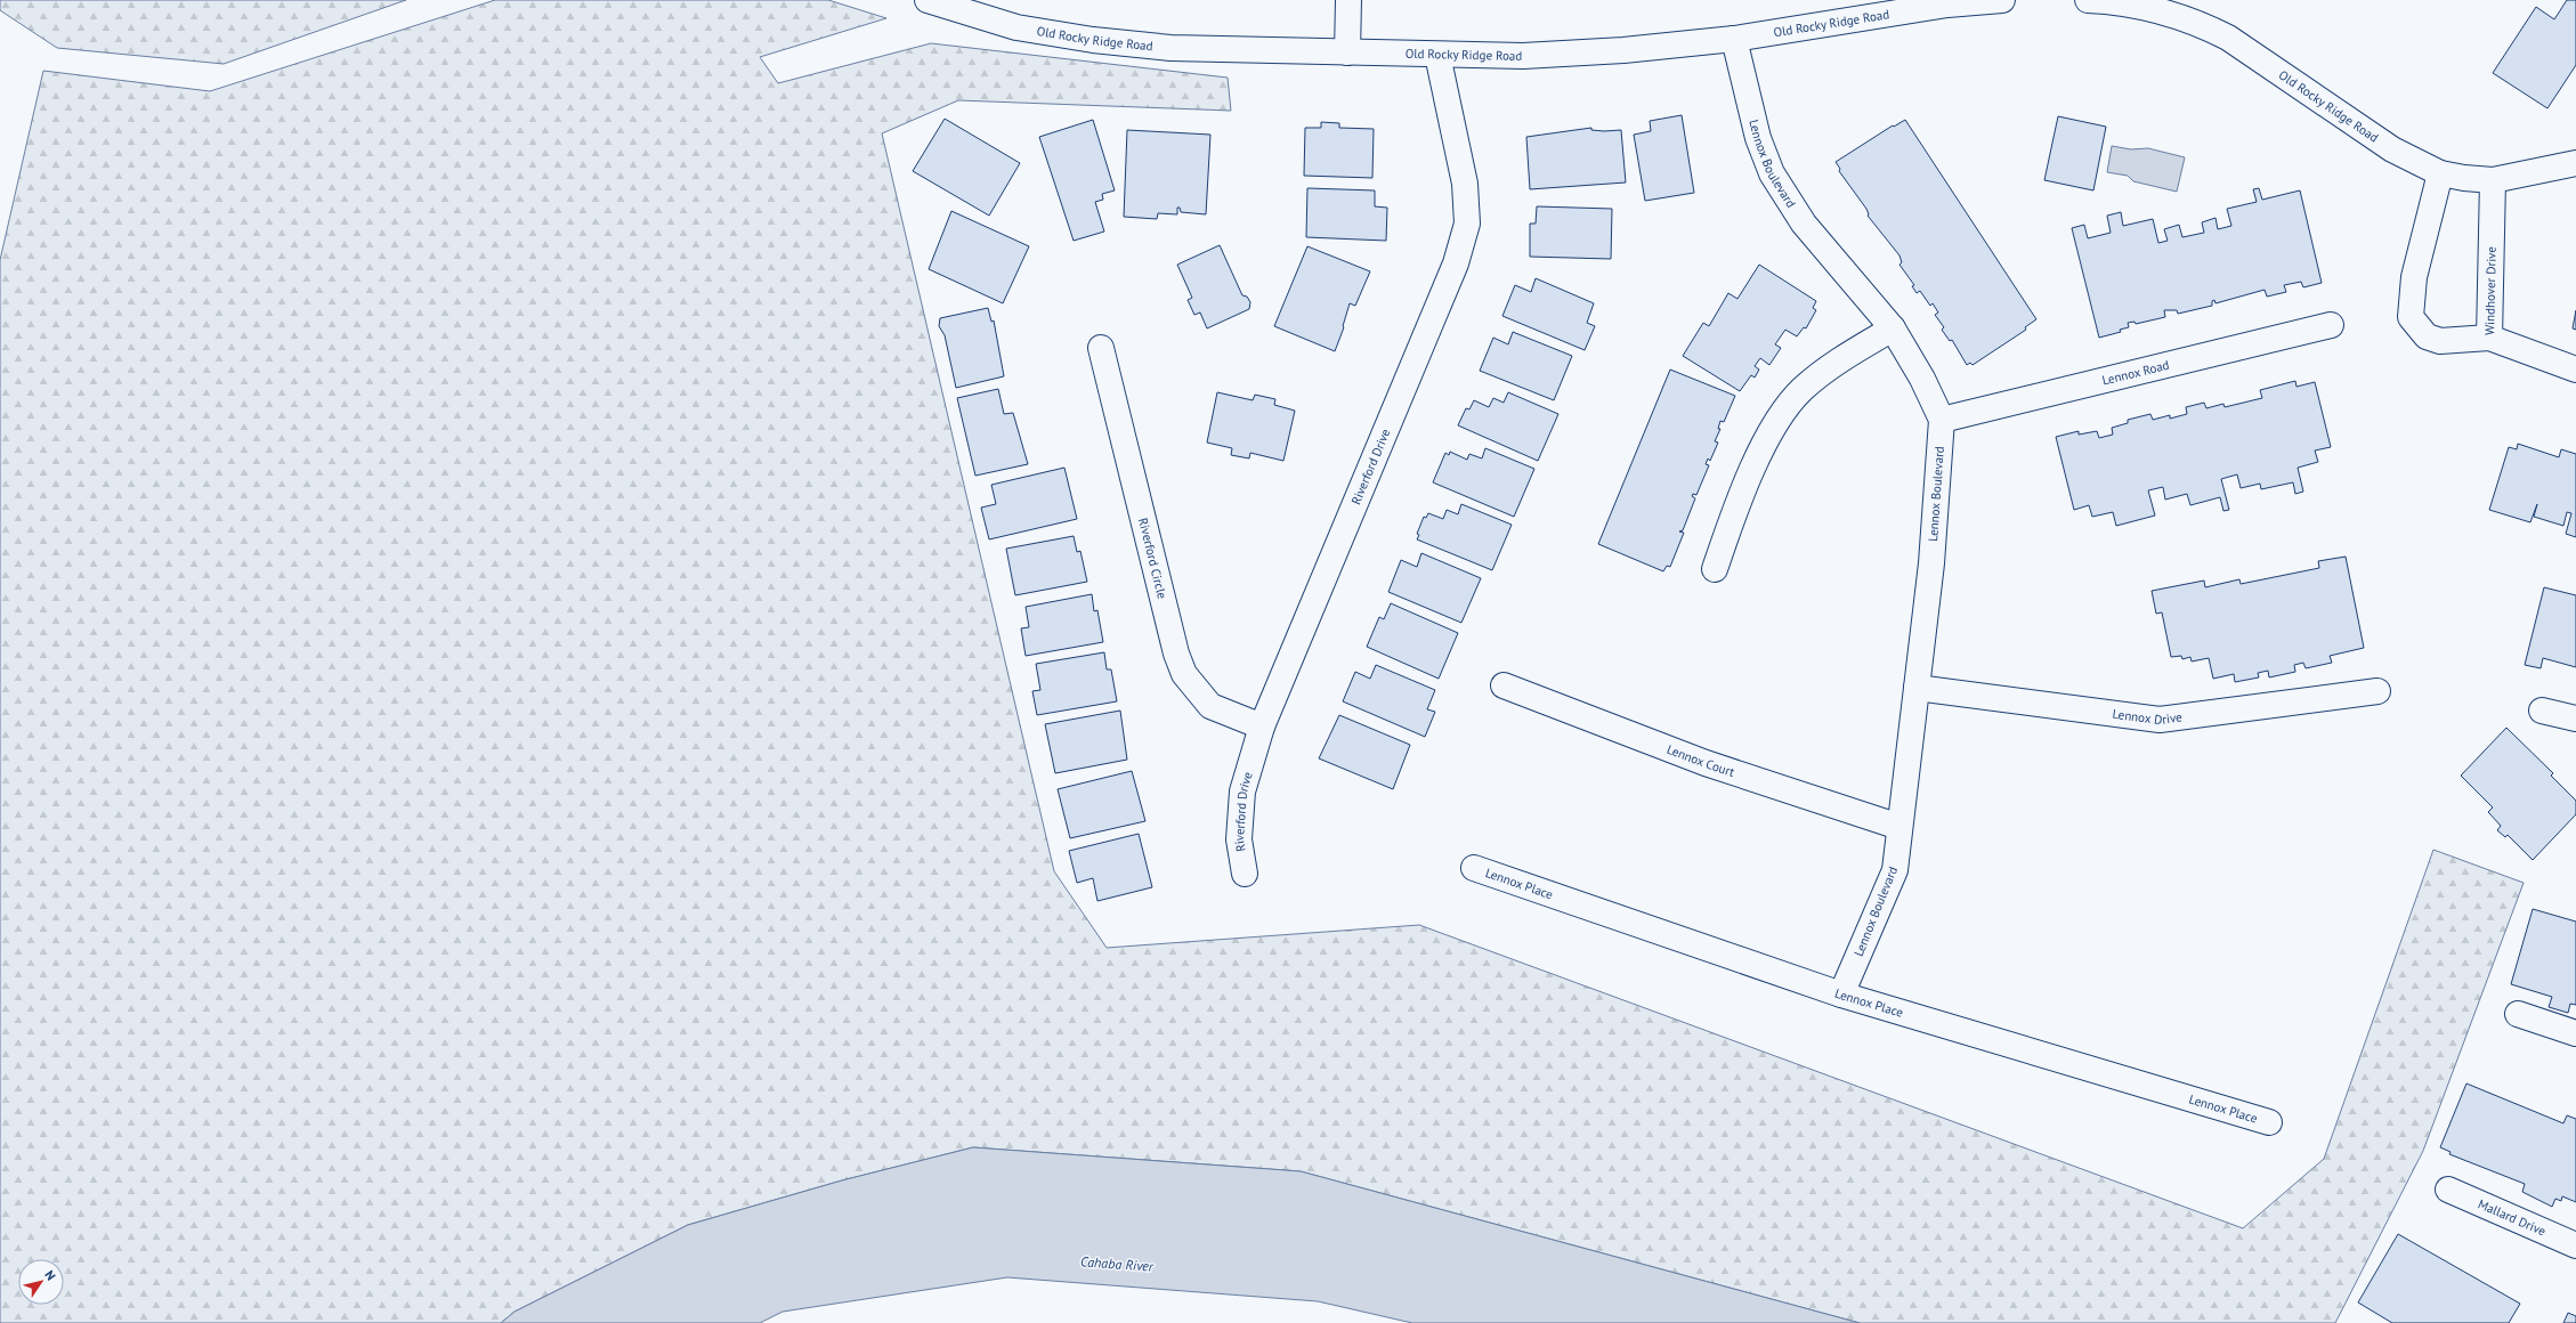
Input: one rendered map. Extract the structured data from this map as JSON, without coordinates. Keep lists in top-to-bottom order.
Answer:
{
  "streets": {
    "street": [
      "Old Rocky Ridge Road",
      "Lennox Boulevard",
      "Windhover Drive",
      "Lennox Road",
      "Riverford Drive",
      "Riverford Circle",
      "Lennox Drive",
      "Lennox Court",
      "Lennox Place",
      "Mallard Drive"
    ]
  },
  "crossings": [
    ["Old Rocky Ridge Road", "Lennox Boulevard"],
    ["Old Rocky Ridge Road", "Windhover Drive"],
    ["Old Rocky Ridge Road", "Riverford Drive"],
    ["Lennox Boulevard", "Lennox Road"],
    ["Lennox Boulevard", "Lennox Drive"],
    ["Lennox Boulevard", "Lennox Court"],
    ["Lennox Boulevard", "Lennox Place"],
    ["Riverford Drive", "Riverford Circle"]
  ],
  "water": ["Cahaba River"],
  "north": "top right"
}
